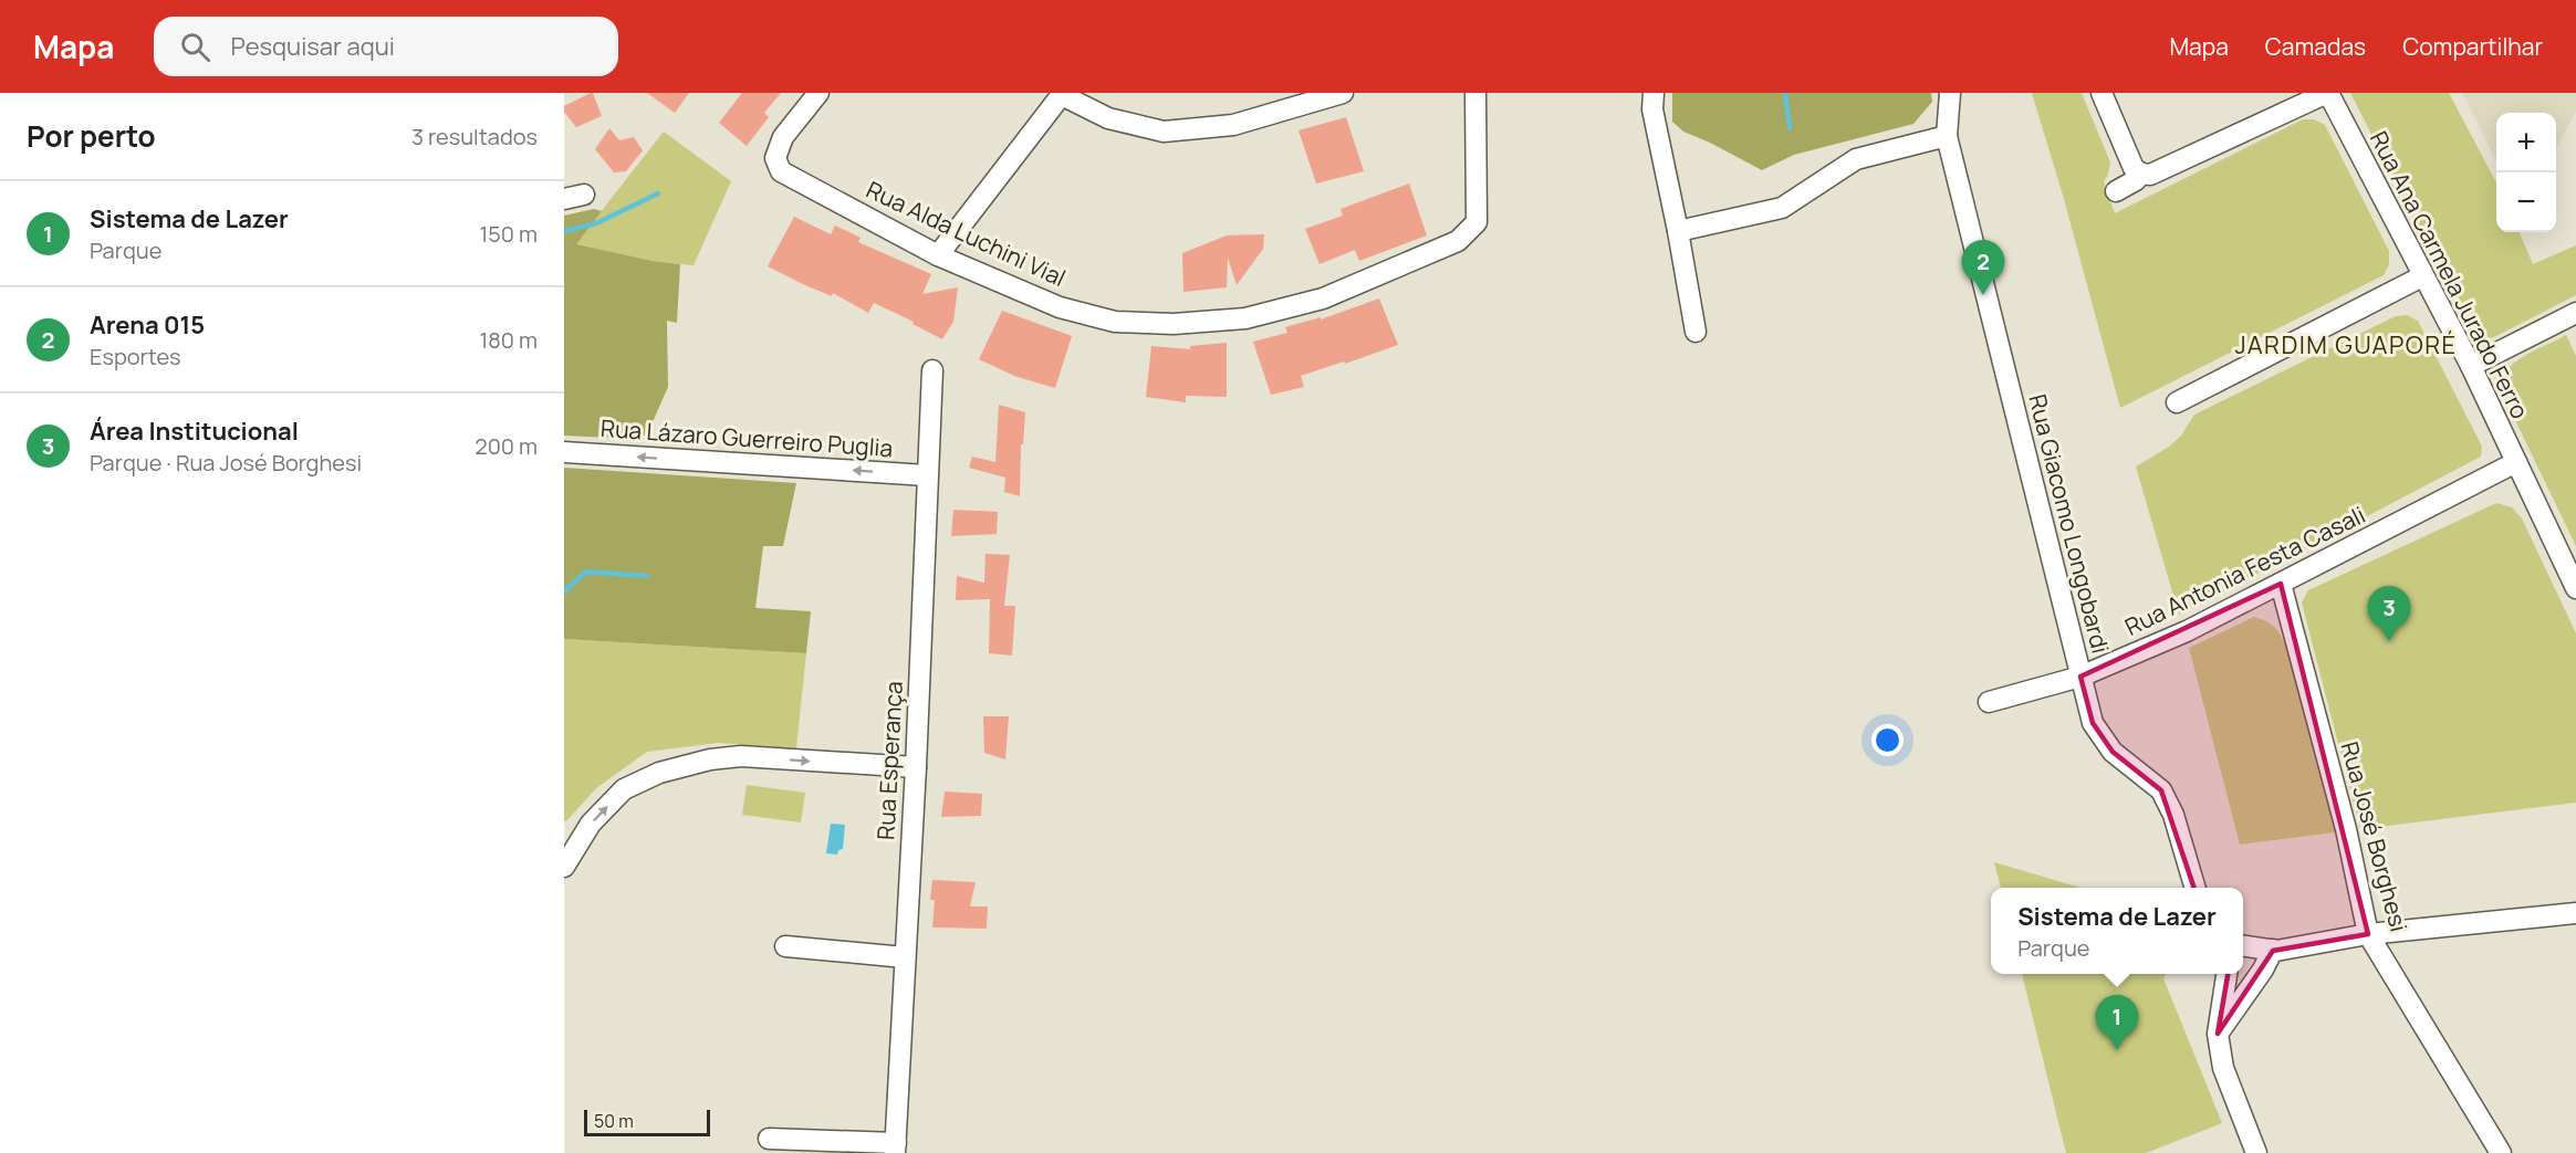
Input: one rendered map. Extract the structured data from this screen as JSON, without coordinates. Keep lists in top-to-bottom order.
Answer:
{
  "streets": {
    "street": [
      "Rua Alda Luchini Vial",
      "Rua Ana Carmela Jurado Ferro",
      "Rua Lázaro Guerreiro Puglia",
      "Rua Giacomo Longobardi",
      "Rua Antonia Festa Casali",
      "Rua Esperança",
      "Rua José Borghesi"
    ]
  },
  "crossings": [
    ["Rua Ana Carmela Jurado Ferro", "Rua Antonia Festa Casali"],
    ["Rua Lázaro Guerreiro Puglia", "Rua Esperança"],
    ["Rua Giacomo Longobardi", "Rua Antonia Festa Casali"],
    ["Rua Antonia Festa Casali", "Rua José Borghesi"]
  ],
  "one_way": ["Rua Lázaro Guerreiro Puglia"],
  "districts": ["JARDIM GUAPORÉ"],
  "scale_bar": "50 m",
  "page": {
    "header": "Mapa",
    "search": "Pesquisar aqui",
    "nav": ["Mapa", "Camadas", "Compartilhar"],
    "heading": ["Por perto", "3 resultados"],
    "map_buttons": ["+", "−"],
    "list": [
      {
        "mark": "1",
        "name": "Sistema de Lazer",
        "note": "Parque",
        "value": "150 m"
      },
      {
        "mark": "2",
        "name": "Arena 015",
        "note": "Esportes",
        "value": "180 m"
      },
      {
        "mark": "3",
        "name": "Área Institucional",
        "note": "Parque · Rua José Borghesi",
        "value": "200 m"
      }
    ],
    "pins": ["2", "3", "1"],
    "popup": ["Sistema de Lazer", "Parque"],
    "scale": "50 m"
  }
}
